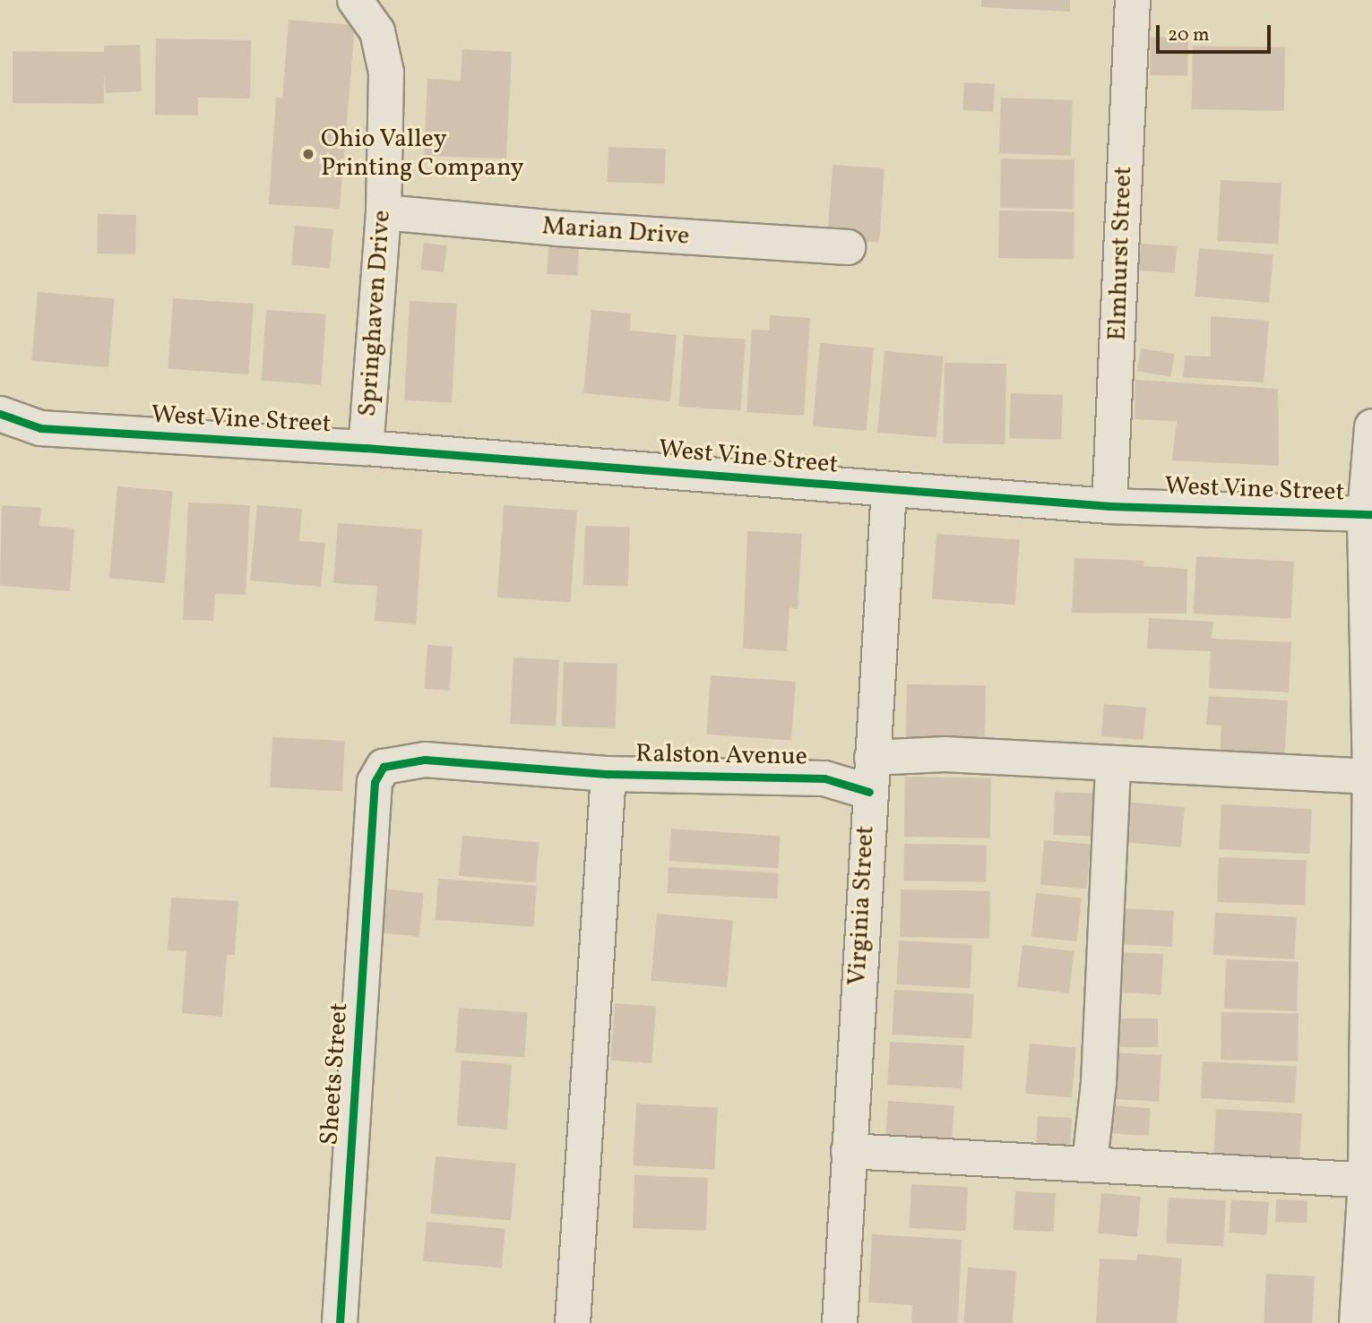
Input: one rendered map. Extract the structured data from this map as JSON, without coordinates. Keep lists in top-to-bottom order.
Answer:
{
  "streets": {
    "street": [
      "Marian Drive",
      "Elmhurst Street",
      "Springhaven Drive",
      "West Vine Street",
      "Ralston Avenue",
      "Virginia Street",
      "Sheets Street"
    ]
  },
  "crossings": [
    ["Marian Drive", "Springhaven Drive"],
    ["Elmhurst Street", "West Vine Street"],
    ["Springhaven Drive", "West Vine Street"],
    ["West Vine Street", "Virginia Street"],
    ["Ralston Avenue", "Virginia Street"],
    ["Ralston Avenue", "Sheets Street"]
  ],
  "places": ["Ohio Valley Printing Company"],
  "scale_bar": "20 m"
}
